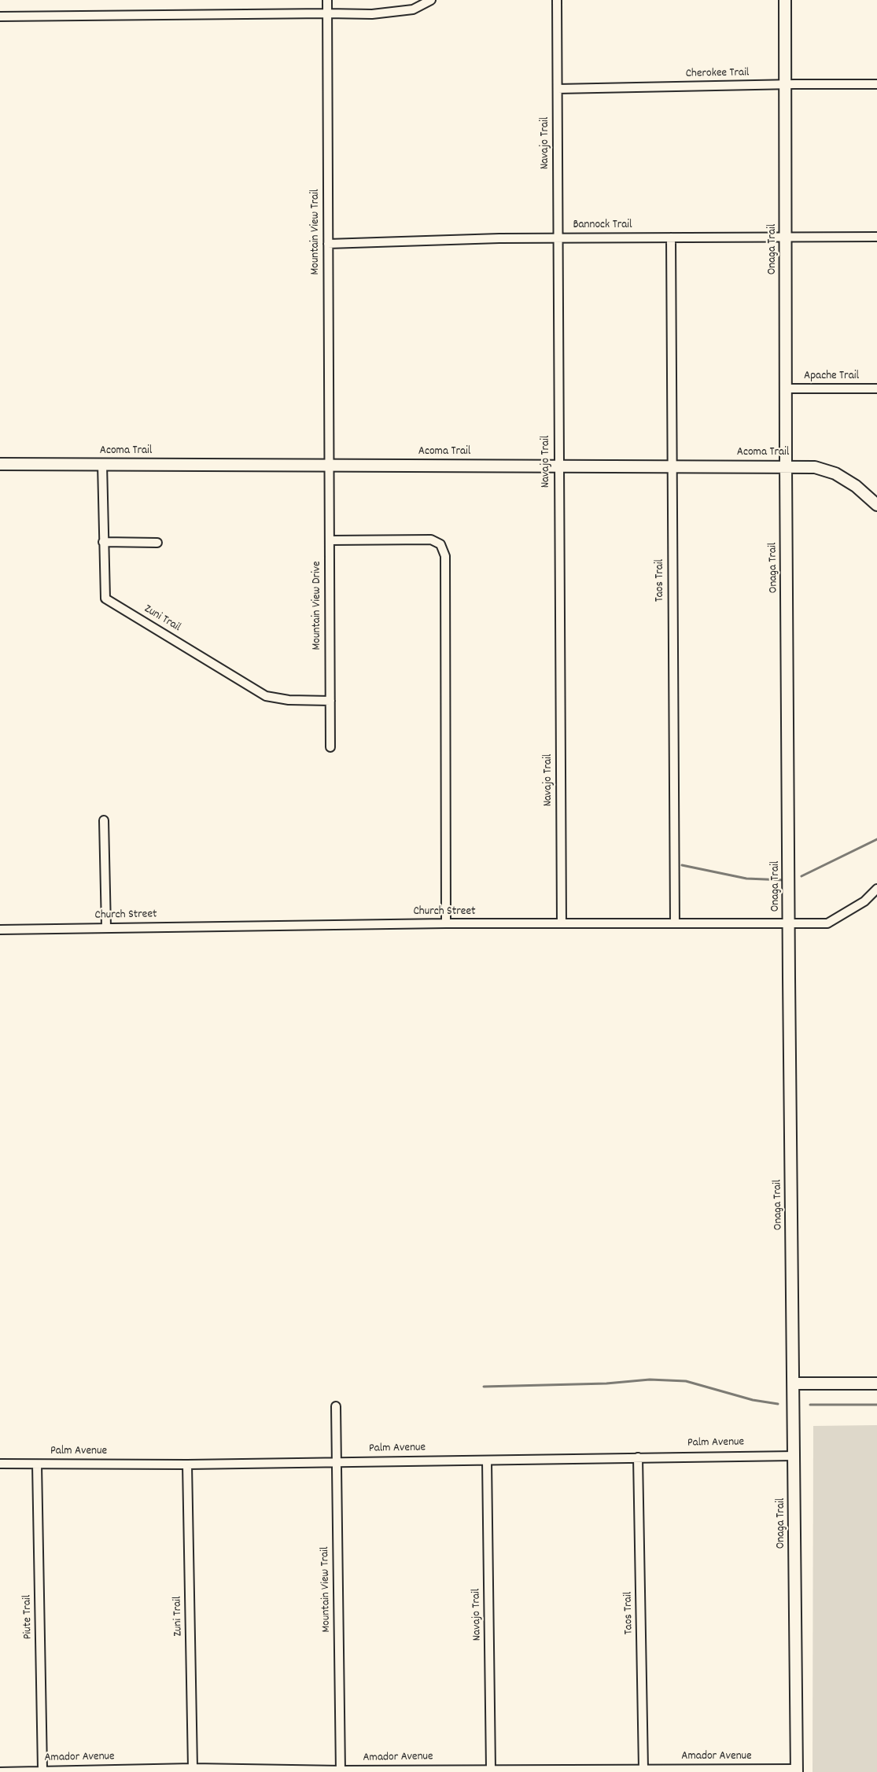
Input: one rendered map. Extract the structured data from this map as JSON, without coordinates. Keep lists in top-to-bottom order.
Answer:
{
  "streets": {
    "street": [
      "Cherokee Trail",
      "Navajo Trail",
      "Bannock Trail",
      "Mountain View Trail",
      "Onaga Trail",
      "Apache Trail",
      "Acoma Trail",
      "Taos Trail",
      "Mountain View Drive",
      "Zuni Trail",
      "Church Street",
      "Palm Avenue",
      "Piute Trail",
      "Amador Avenue"
    ]
  },
  "crossings": [
    ["Cherokee Trail", "Navajo Trail"],
    ["Cherokee Trail", "Onaga Trail"],
    ["Navajo Trail", "Bannock Trail"],
    ["Navajo Trail", "Acoma Trail"],
    ["Navajo Trail", "Church Street"],
    ["Navajo Trail", "Palm Avenue"],
    ["Navajo Trail", "Amador Avenue"],
    ["Bannock Trail", "Mountain View Trail"],
    ["Bannock Trail", "Onaga Trail"],
    ["Bannock Trail", "Taos Trail"],
    ["Mountain View Trail", "Acoma Trail"],
    ["Mountain View Trail", "Mountain View Drive"],
    ["Mountain View Trail", "Palm Avenue"],
    ["Mountain View Trail", "Amador Avenue"],
    ["Onaga Trail", "Apache Trail"],
    ["Onaga Trail", "Acoma Trail"],
    ["Onaga Trail", "Church Street"],
    ["Onaga Trail", "Palm Avenue"],
    ["Onaga Trail", "Amador Avenue"],
    ["Acoma Trail", "Taos Trail"],
    ["Acoma Trail", "Mountain View Drive"],
    ["Acoma Trail", "Zuni Trail"],
    ["Taos Trail", "Church Street"],
    ["Taos Trail", "Palm Avenue"],
    ["Taos Trail", "Amador Avenue"],
    ["Mountain View Drive", "Zuni Trail"],
    ["Zuni Trail", "Palm Avenue"],
    ["Zuni Trail", "Amador Avenue"],
    ["Palm Avenue", "Piute Trail"],
    ["Piute Trail", "Amador Avenue"]
  ]
}
